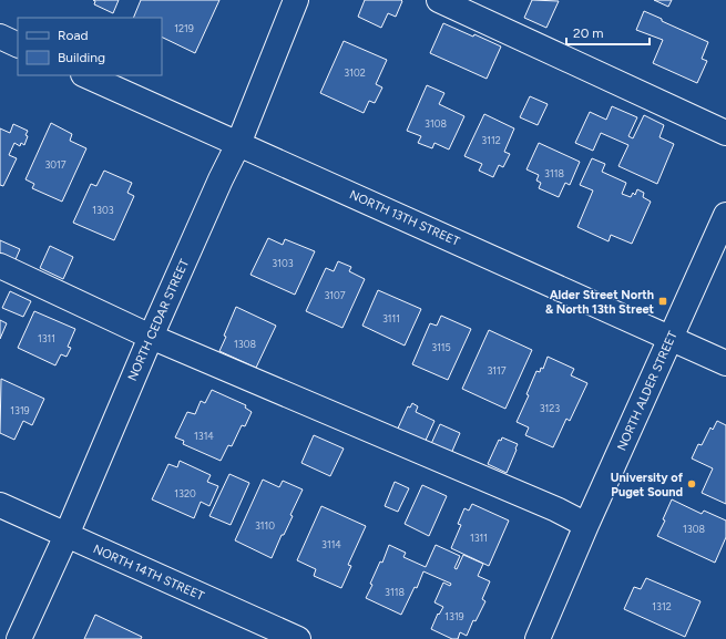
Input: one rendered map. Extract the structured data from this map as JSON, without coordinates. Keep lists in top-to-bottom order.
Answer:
{
  "streets": {
    "street": [
      "NORTH 13TH STREET",
      "NORTH CEDAR STREET",
      "NORTH ALDER STREET",
      "NORTH 14TH STREET"
    ]
  },
  "crossings": [
    ["NORTH 13TH STREET", "NORTH CEDAR STREET"],
    ["NORTH 13TH STREET", "NORTH ALDER STREET"],
    ["NORTH CEDAR STREET", "NORTH 14TH STREET"]
  ],
  "places": {
    "transit": ["Alder Street North & North 13th Street"],
    "other": ["University of Puget Sound"]
  },
  "house_numbers": [
    "1219",
    "3102",
    "3108",
    "3112",
    "3017",
    "3118",
    "1303",
    "3103",
    "3107",
    "3111",
    "1311",
    "1308",
    "3115",
    "3117",
    "3123",
    "1319",
    "1314",
    "1320",
    "3110",
    "1308",
    "1311",
    "3114",
    "3118",
    "1312",
    "1319"
  ],
  "legend": ["Road", "Building"],
  "scale_bar": "20 m"
}
